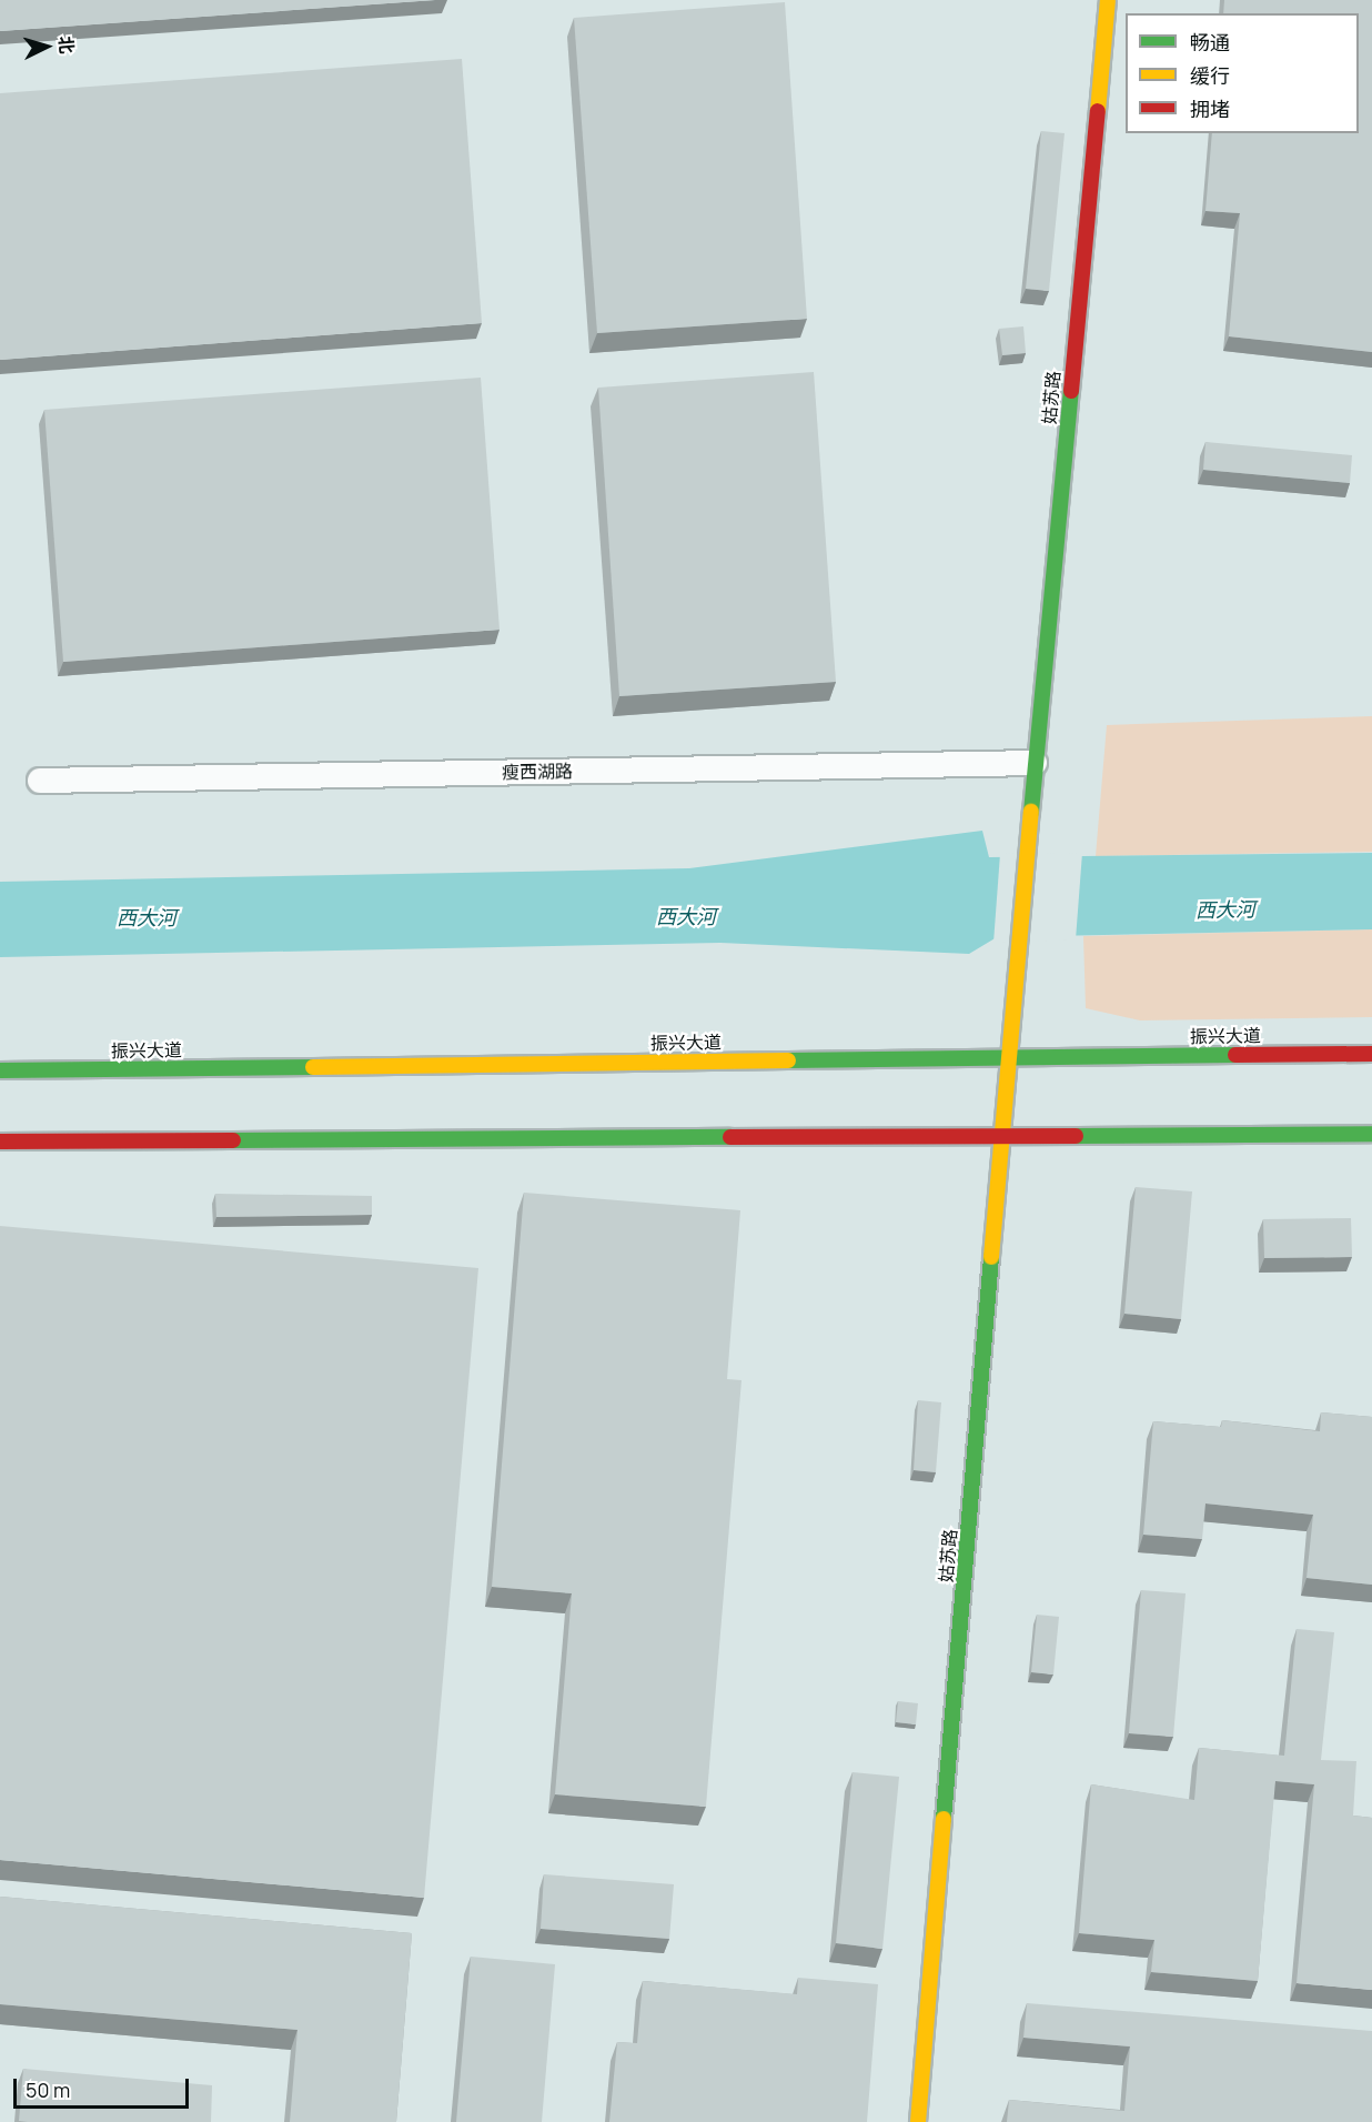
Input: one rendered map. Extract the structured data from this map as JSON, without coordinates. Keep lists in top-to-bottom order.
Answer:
{
  "streets": {
    "main road": ["姑苏路", "振兴大道"],
    "street": ["瘦西湖路"]
  },
  "crossings": [
    ["姑苏路", "瘦西湖路"],
    ["姑苏路", "振兴大道"]
  ],
  "water": ["西大河"],
  "legend": ["畅通", "缓行", "拥堵"],
  "scale_bar": "50 m",
  "north": "right"
}
